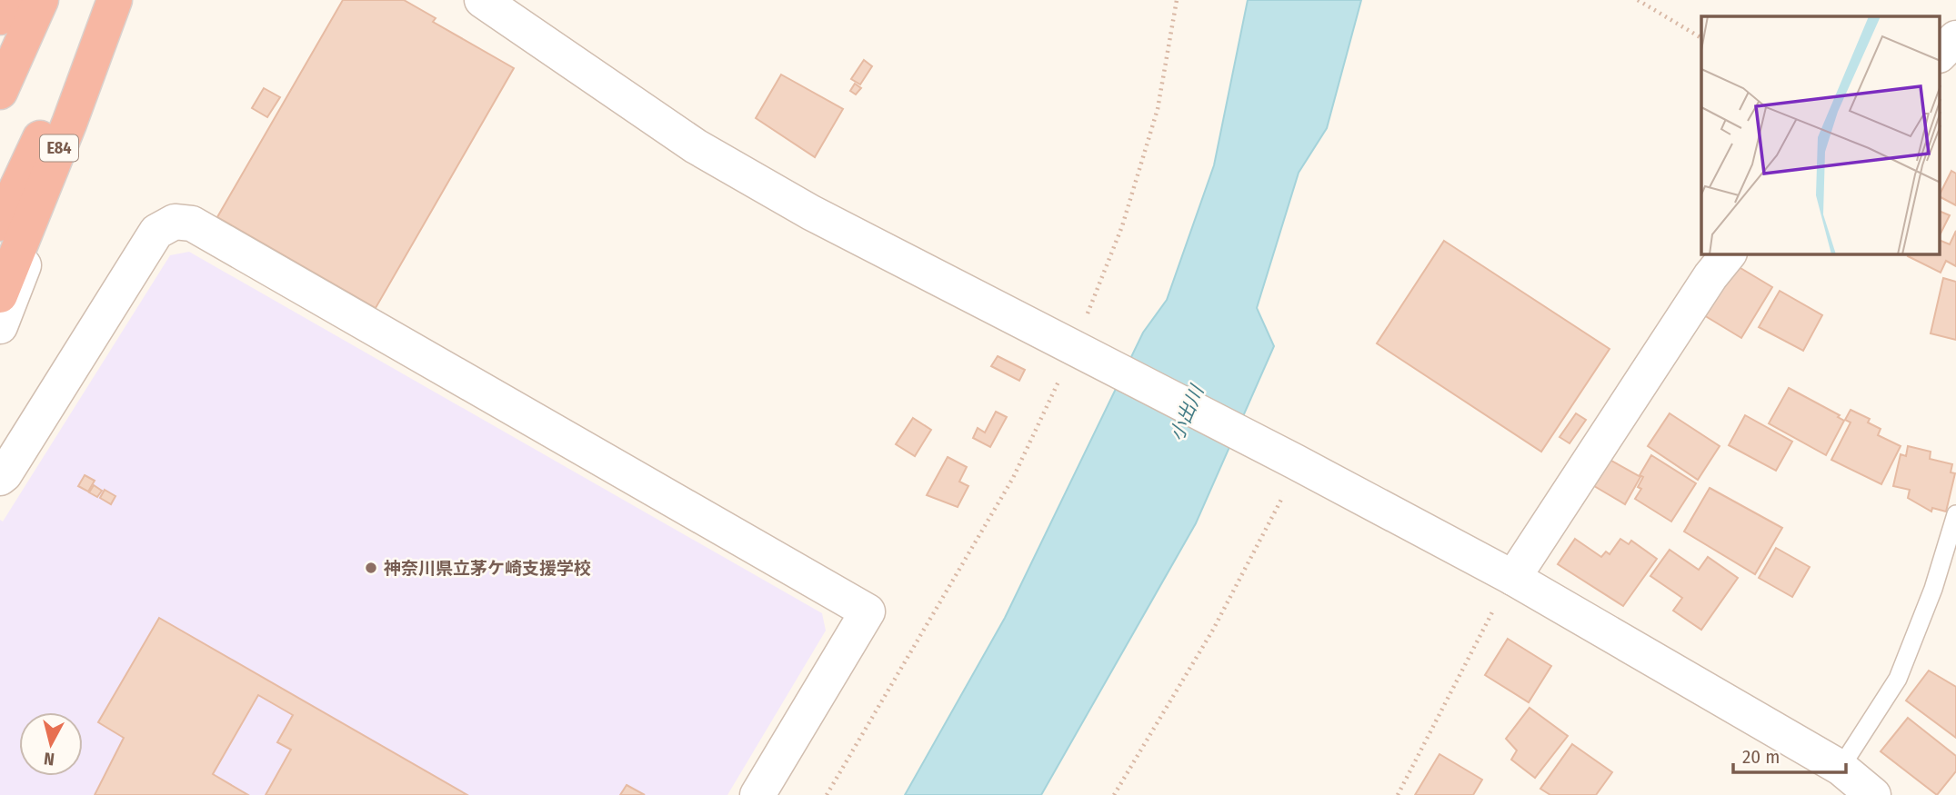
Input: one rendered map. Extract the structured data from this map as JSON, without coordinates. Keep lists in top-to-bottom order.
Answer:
{
  "streets": {
    "highway": ["E84"]
  },
  "water": ["小出川"],
  "places": ["神奈川県立茅ケ崎支援学校"],
  "scale_bar": "20 m",
  "north": "bottom"
}
